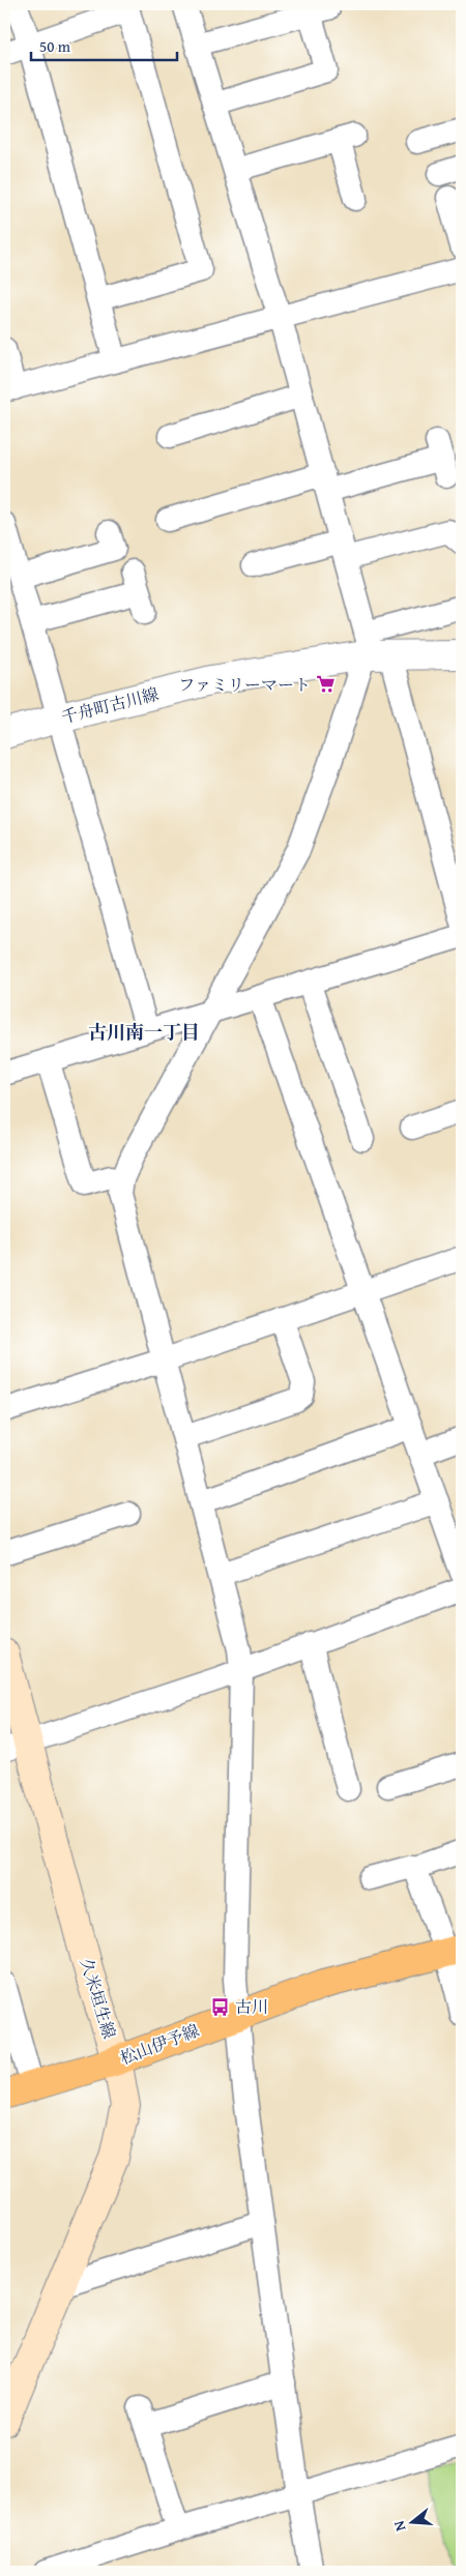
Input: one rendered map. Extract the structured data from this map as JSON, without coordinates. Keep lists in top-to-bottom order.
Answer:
{
  "streets": {
    "main road": ["久米垣生線", "松山伊予線"],
    "street": ["千舟町古川線"]
  },
  "crossings": [
    ["久米垣生線", "松山伊予線"]
  ],
  "districts": ["古川南一丁目"],
  "places": {
    "supermarket": ["ファミリーマート"],
    "bus stop": ["古川"]
  },
  "scale_bar": "50 m",
  "north": "left"
}
